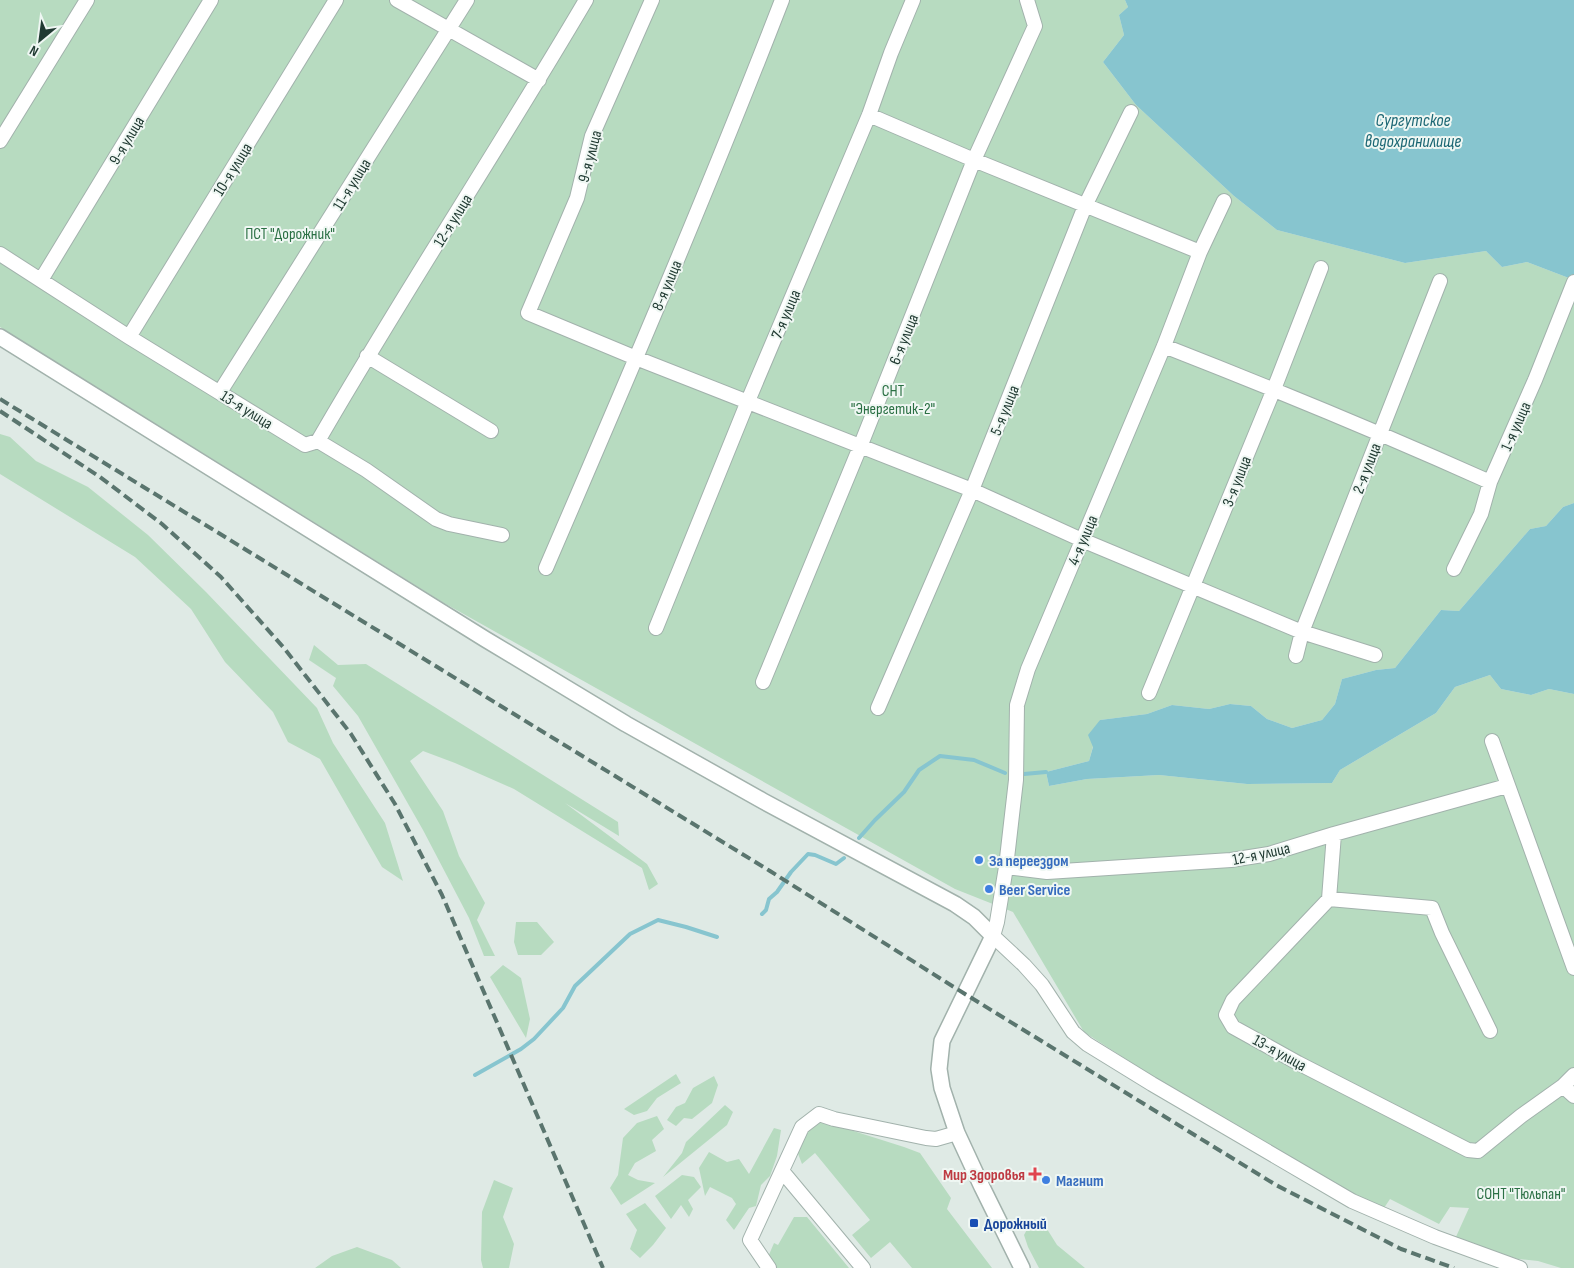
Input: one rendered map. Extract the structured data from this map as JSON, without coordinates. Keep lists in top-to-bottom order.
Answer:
{
  "streets": {
    "street": [
      "9-я улица",
      "10-я улица",
      "11-я улица",
      "12-я улица",
      "8-я улица",
      "7-я улица",
      "6-я улица",
      "13-я улица",
      "5-я улица",
      "1-я улица",
      "2-я улица",
      "3-я улица",
      "4-я улица"
    ]
  },
  "crossings": [
    ["9-я улица", "8-я улица"],
    ["9-я улица", "13-я улица"],
    ["10-я улица", "13-я улица"],
    ["11-я улица", "13-я улица"],
    ["12-я улица", "13-я улица"],
    ["12-я улица", "4-я улица"]
  ],
  "water": ["Сургутское водохранилище"],
  "parks": ["ПСТ \"Дорожник\"", "СHТ \"Энергетик-2\"", "СОНТ \"Тюльпан\""],
  "places": {
    "other": ["За переездом", "Beer Service", "Магнит"],
    "health": ["Мир Здоровья"],
    "transit": ["Дорожный"]
  },
  "north": "bottom left"
}
